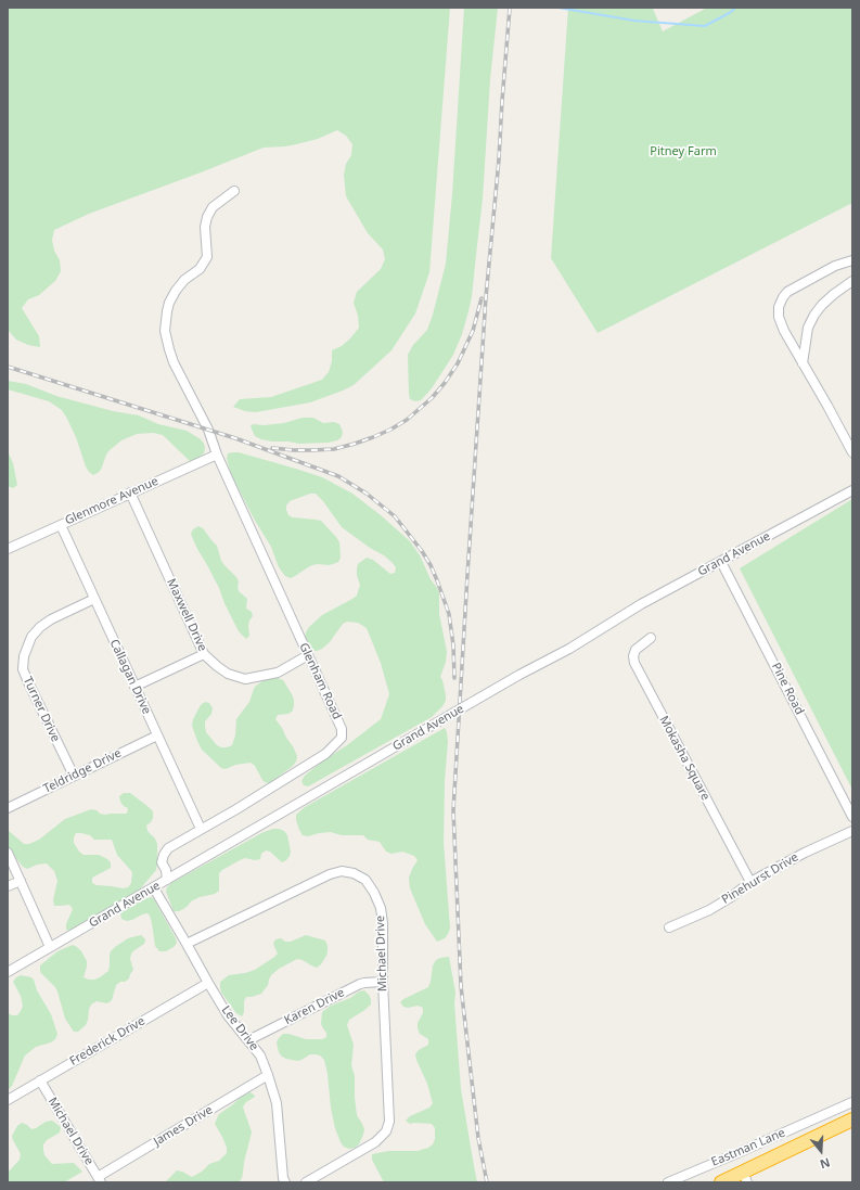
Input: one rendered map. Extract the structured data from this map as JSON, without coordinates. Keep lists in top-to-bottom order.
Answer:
{
  "streets": {
    "street": [
      "Glenmore Avenue",
      "Grand Avenue",
      "Maxwell Drive",
      "Callagan Drive",
      "Glenham Road",
      "Pine Road",
      "Turner Drive",
      "Mokasha Square",
      "Teldridge Drive",
      "Pinehurst Drive",
      "Michael Drive",
      "Karen Drive",
      "Lee Drive",
      "Frederick Drive",
      "James Drive",
      "Eastman Lane"
    ]
  },
  "crossings": [
    ["Glenmore Avenue", "Maxwell Drive"],
    ["Glenmore Avenue", "Callagan Drive"],
    ["Glenmore Avenue", "Glenham Road"],
    ["Grand Avenue", "Glenham Road"],
    ["Grand Avenue", "Pine Road"],
    ["Grand Avenue", "Lee Drive"],
    ["Maxwell Drive", "Glenham Road"],
    ["Callagan Drive", "Glenham Road"],
    ["Callagan Drive", "Turner Drive"],
    ["Callagan Drive", "Teldridge Drive"],
    ["Turner Drive", "Teldridge Drive"],
    ["Mokasha Square", "Pinehurst Drive"],
    ["Michael Drive", "Karen Drive"],
    ["Michael Drive", "Lee Drive"],
    ["Michael Drive", "Frederick Drive"],
    ["Michael Drive", "James Drive"],
    ["Karen Drive", "Lee Drive"],
    ["Lee Drive", "Frederick Drive"],
    ["Lee Drive", "James Drive"]
  ],
  "parks": ["Pitney Farm"],
  "north": "bottom"
}
